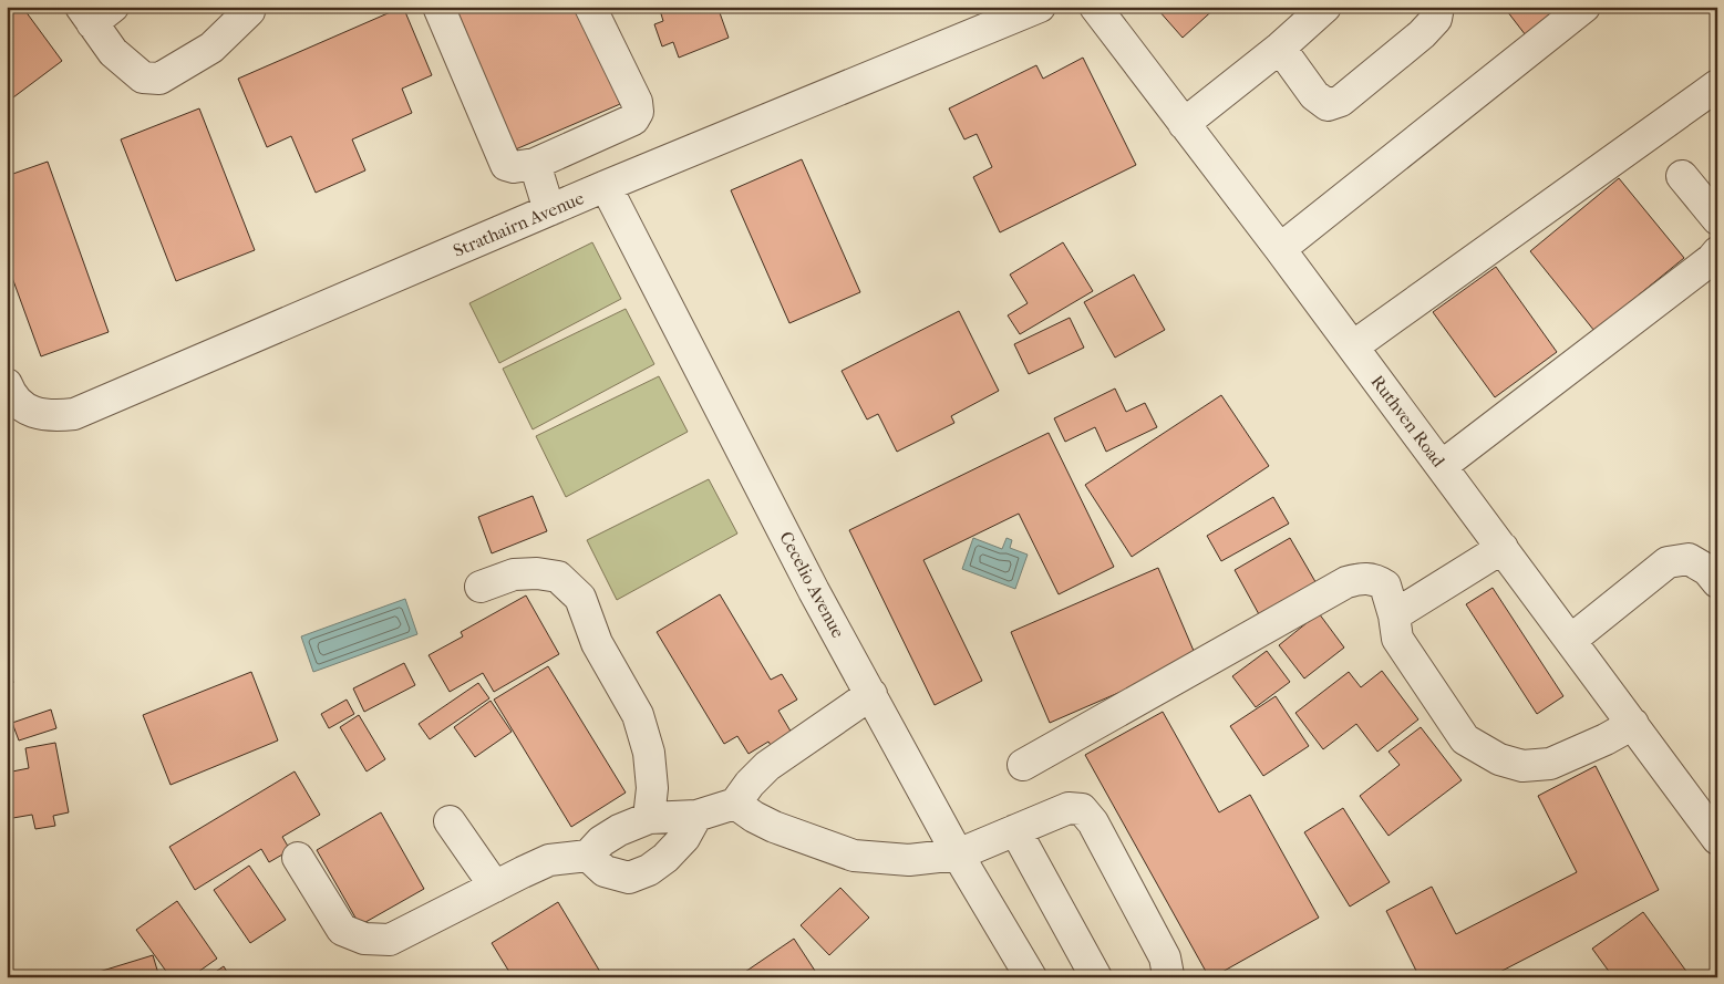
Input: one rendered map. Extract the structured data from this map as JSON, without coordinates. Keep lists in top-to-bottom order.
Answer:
{
  "streets": {
    "street": ["Strathairn Avenue", "Ruthven Road", "Cecelio Avenue"]
  },
  "crossings": [
    ["Strathairn Avenue", "Cecelio Avenue"]
  ]
}
